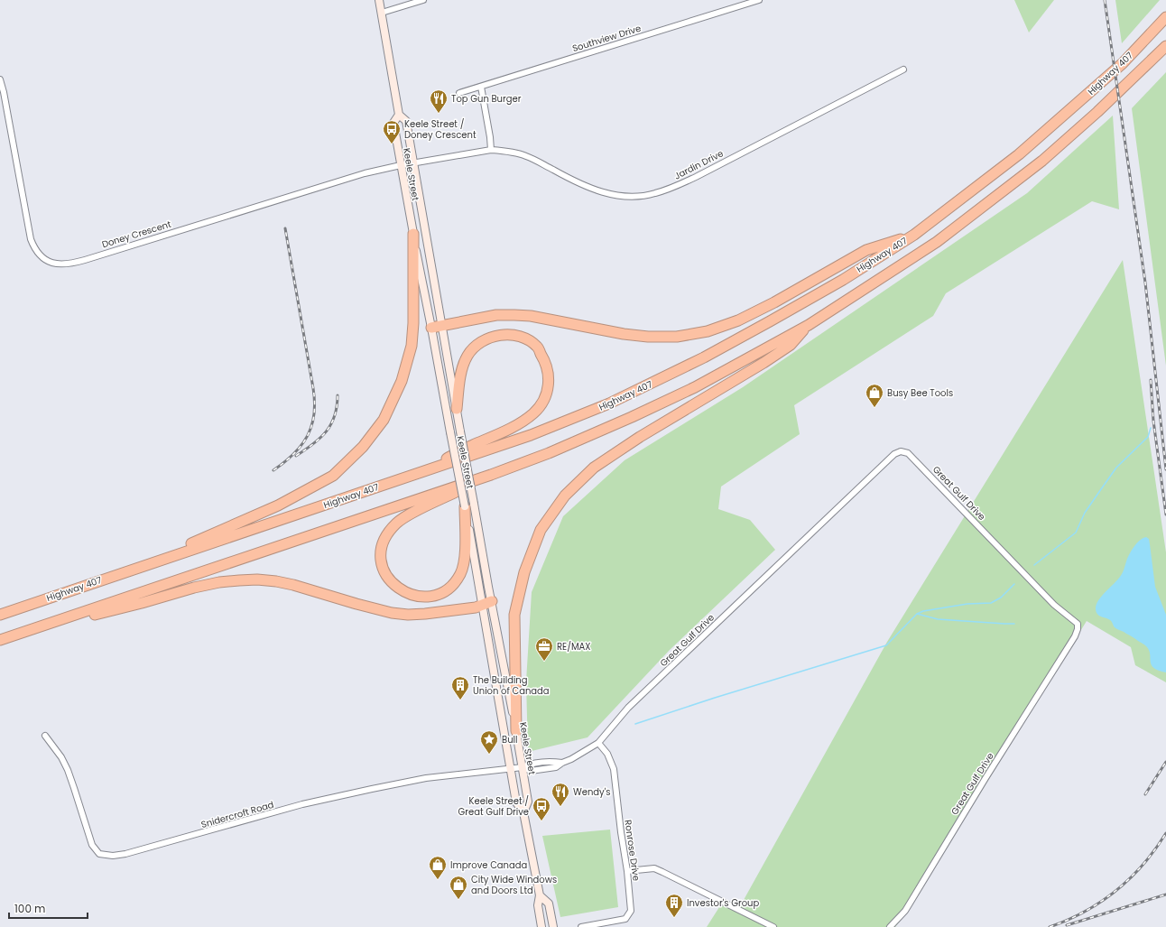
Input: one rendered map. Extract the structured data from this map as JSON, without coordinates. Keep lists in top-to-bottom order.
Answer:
{
  "streets": {
    "highway": ["Highway 407"],
    "main road": ["Keele Street"],
    "street": [
      "Southview Drive",
      "Jardin Drive",
      "Doney Crescent",
      "Great Gulf Drive",
      "Snidercroft Road",
      "Ronrose Drive"
    ]
  },
  "crossings": [
    ["Jardin Drive", "Keele Street"],
    ["Jardin Drive", "Doney Crescent"],
    ["Keele Street", "Doney Crescent"],
    ["Keele Street", "Great Gulf Drive"],
    ["Keele Street", "Snidercroft Road"],
    ["Great Gulf Drive", "Snidercroft Road"],
    ["Great Gulf Drive", "Ronrose Drive"]
  ],
  "places": {
    "restaurant": ["Top Gun Burger", "Wendy's"],
    "bus stop": ["Keele Street / Doney Crescent", "Keele Street / Great Gulf Drive"],
    "shop": ["Busy Bee Tools", "Improve Canada", "City Wide Windows and Doors Ltd"],
    "office": ["RE/MAX"],
    "building": ["The Building Union of Canada", "Investor's Group"],
    "place": ["Bull"]
  },
  "scale_bar": "100 m"
}
